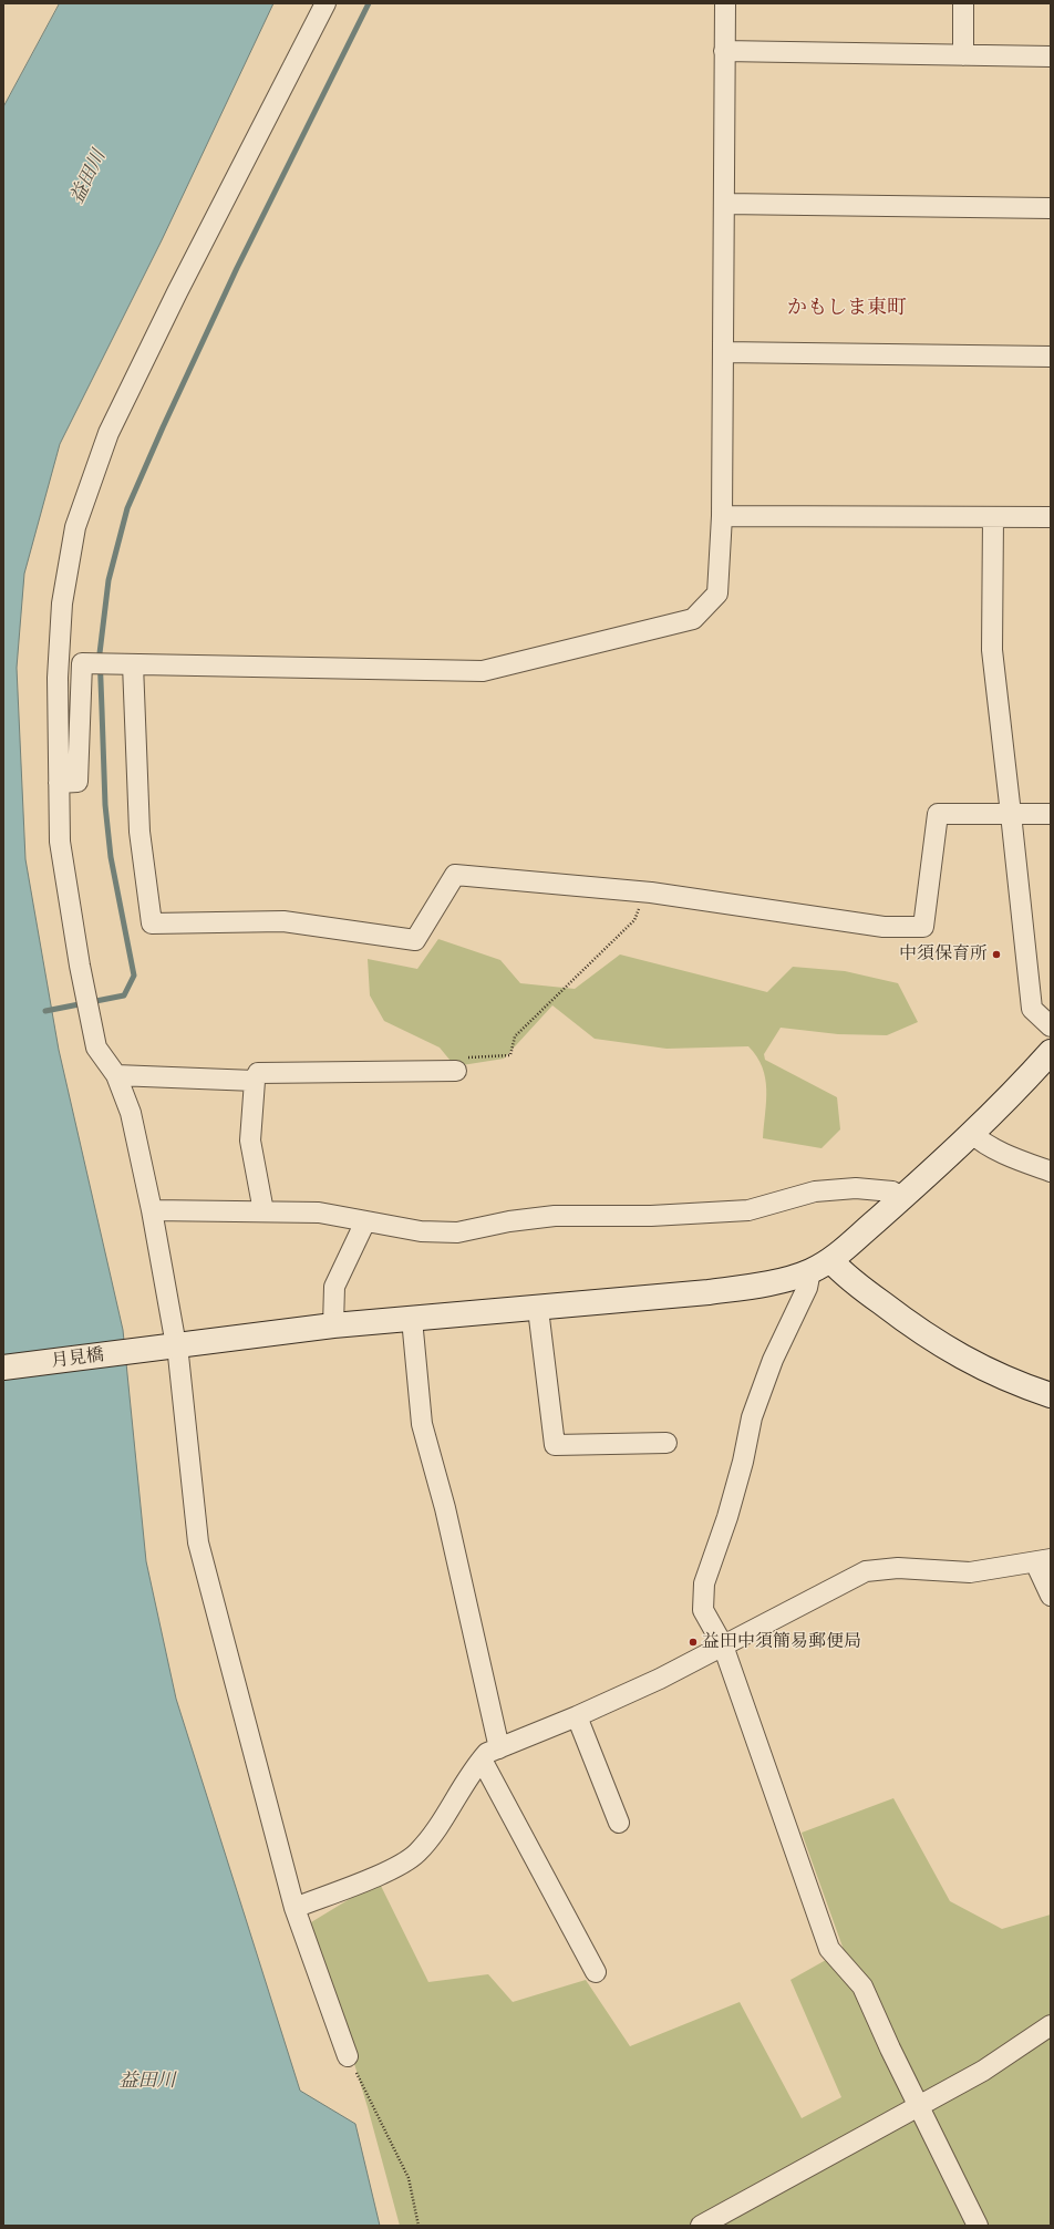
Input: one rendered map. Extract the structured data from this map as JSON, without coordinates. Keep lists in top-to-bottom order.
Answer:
{
  "streets": {
    "street": ["月見橋"]
  },
  "districts": ["かもしま東町"],
  "water": ["益田川"],
  "places": ["中須保育所", "益田中須簡易郵便局"]
}
